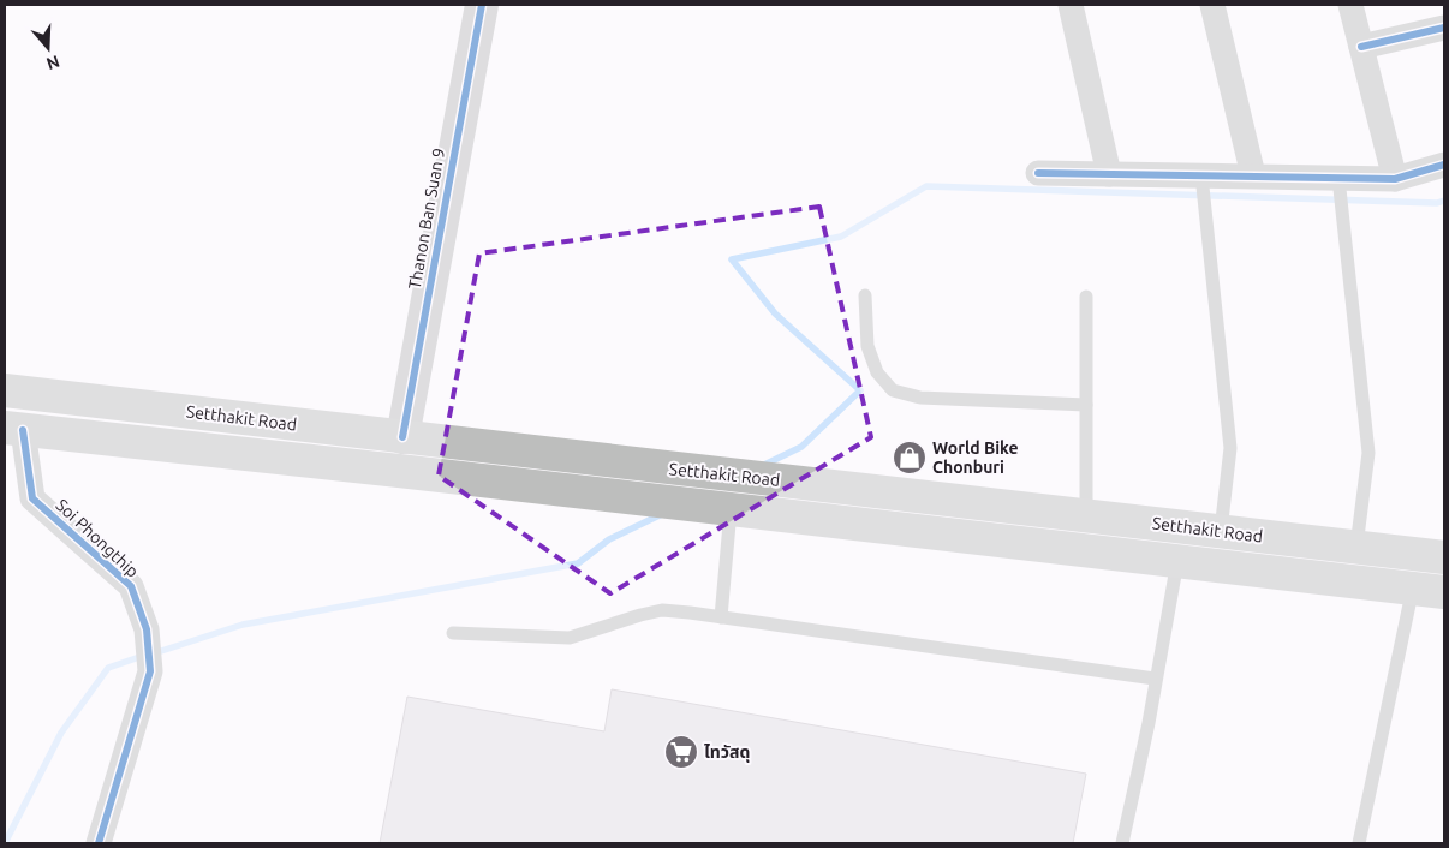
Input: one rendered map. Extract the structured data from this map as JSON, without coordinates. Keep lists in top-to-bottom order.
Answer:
{
  "streets": {
    "main road": ["Setthakit Road"],
    "street": ["Thanon Ban Suan 9", "Soi Phongthip"]
  },
  "crossings": [
    ["Thanon Ban Suan 9", "Setthakit Road"],
    ["Setthakit Road", "Soi Phongthip"]
  ],
  "places": {
    "shop": ["World Bike Chonburi"],
    "supermarket": ["ไทวัสดุ"]
  },
  "north": "bottom"
}
